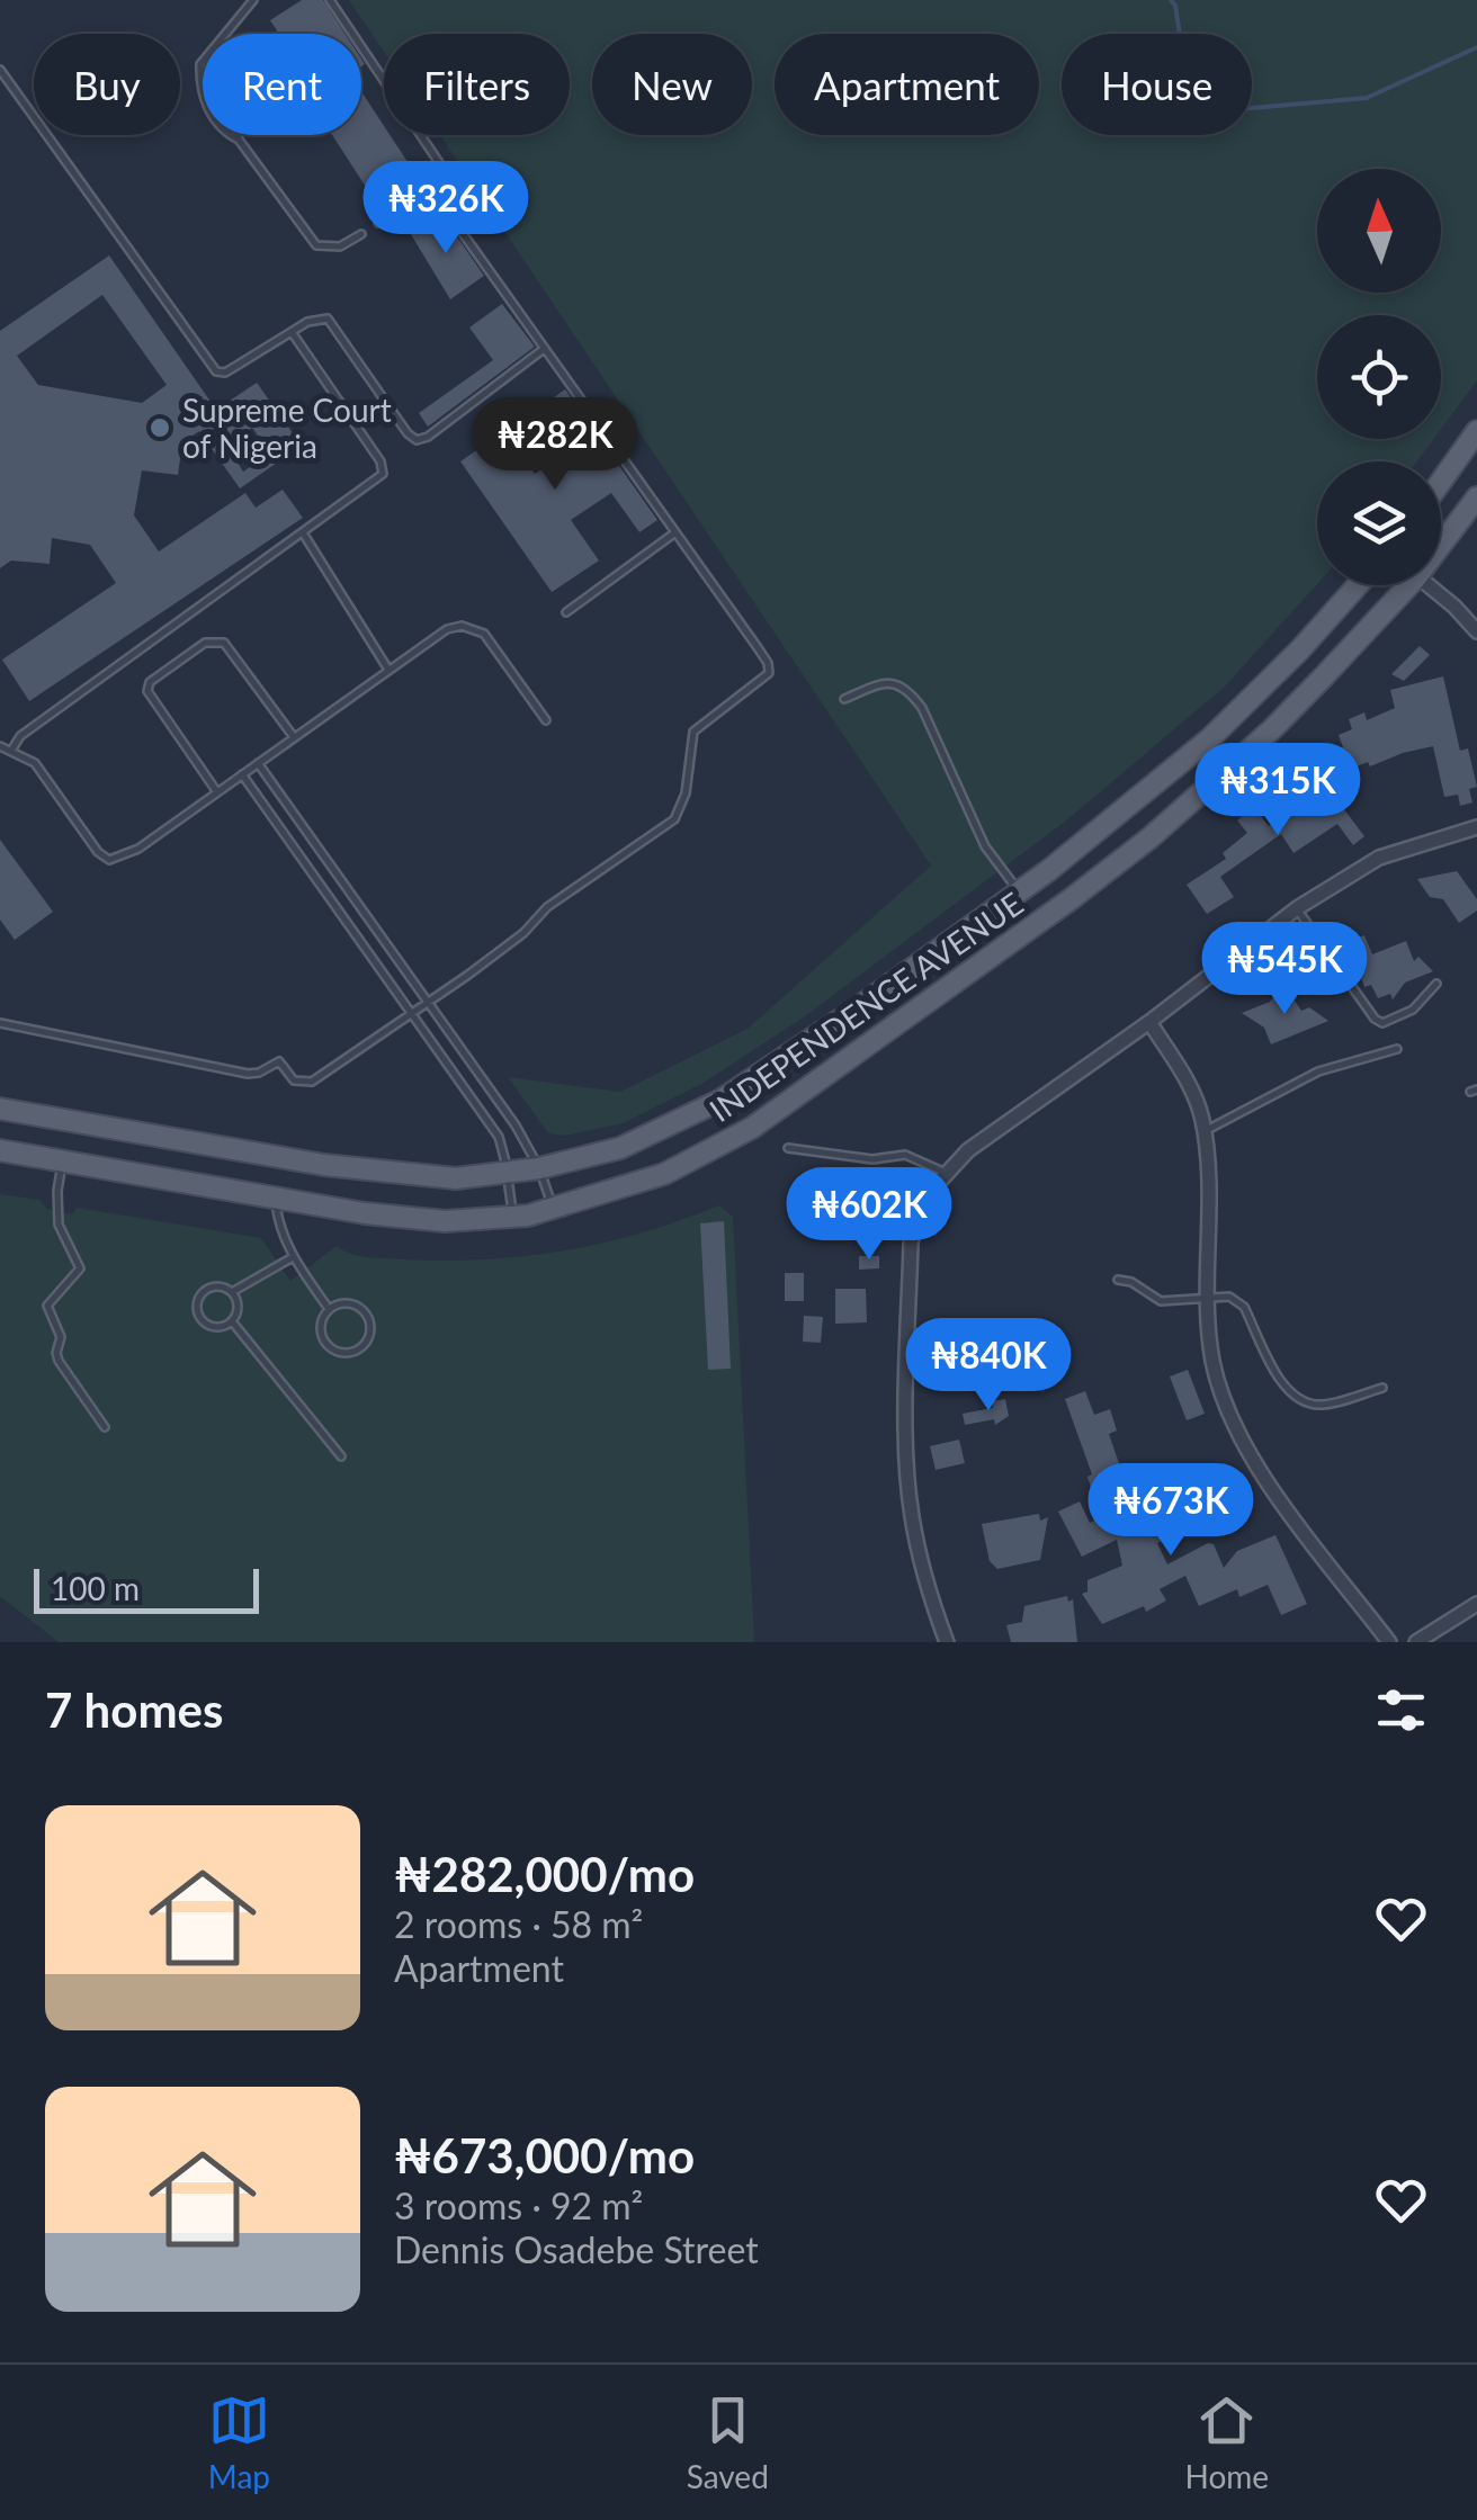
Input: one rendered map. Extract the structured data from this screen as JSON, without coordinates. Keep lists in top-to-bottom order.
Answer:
{
  "streets": {
    "main road": ["INDEPENDENCE AVENUE"]
  },
  "places": ["Supreme Court of Nigeria"],
  "scale_bar": "100 m",
  "north": "top",
  "page": {
    "chip": [
      "Buy",
      "Rent",
      "Filters",
      "New",
      "Apartment",
      "House"
    ],
    "price": [
      "₦326K",
      "₦282K",
      "₦315K",
      "₦545K",
      "₦602K",
      "₦840K",
      "₦673K"
    ],
    "scale": "100 m",
    "heading": "7 homes",
    "list": [
      {
        "name": "₦282,000/mo",
        "note": "2 rooms · 58 m² · Apartment"
      },
      {
        "name": "₦673,000/mo",
        "note": "3 rooms · 92 m² · Dennis Osadebe Street"
      }
    ],
    "tabs": ["Map", "Saved", "Home"]
  }
}
